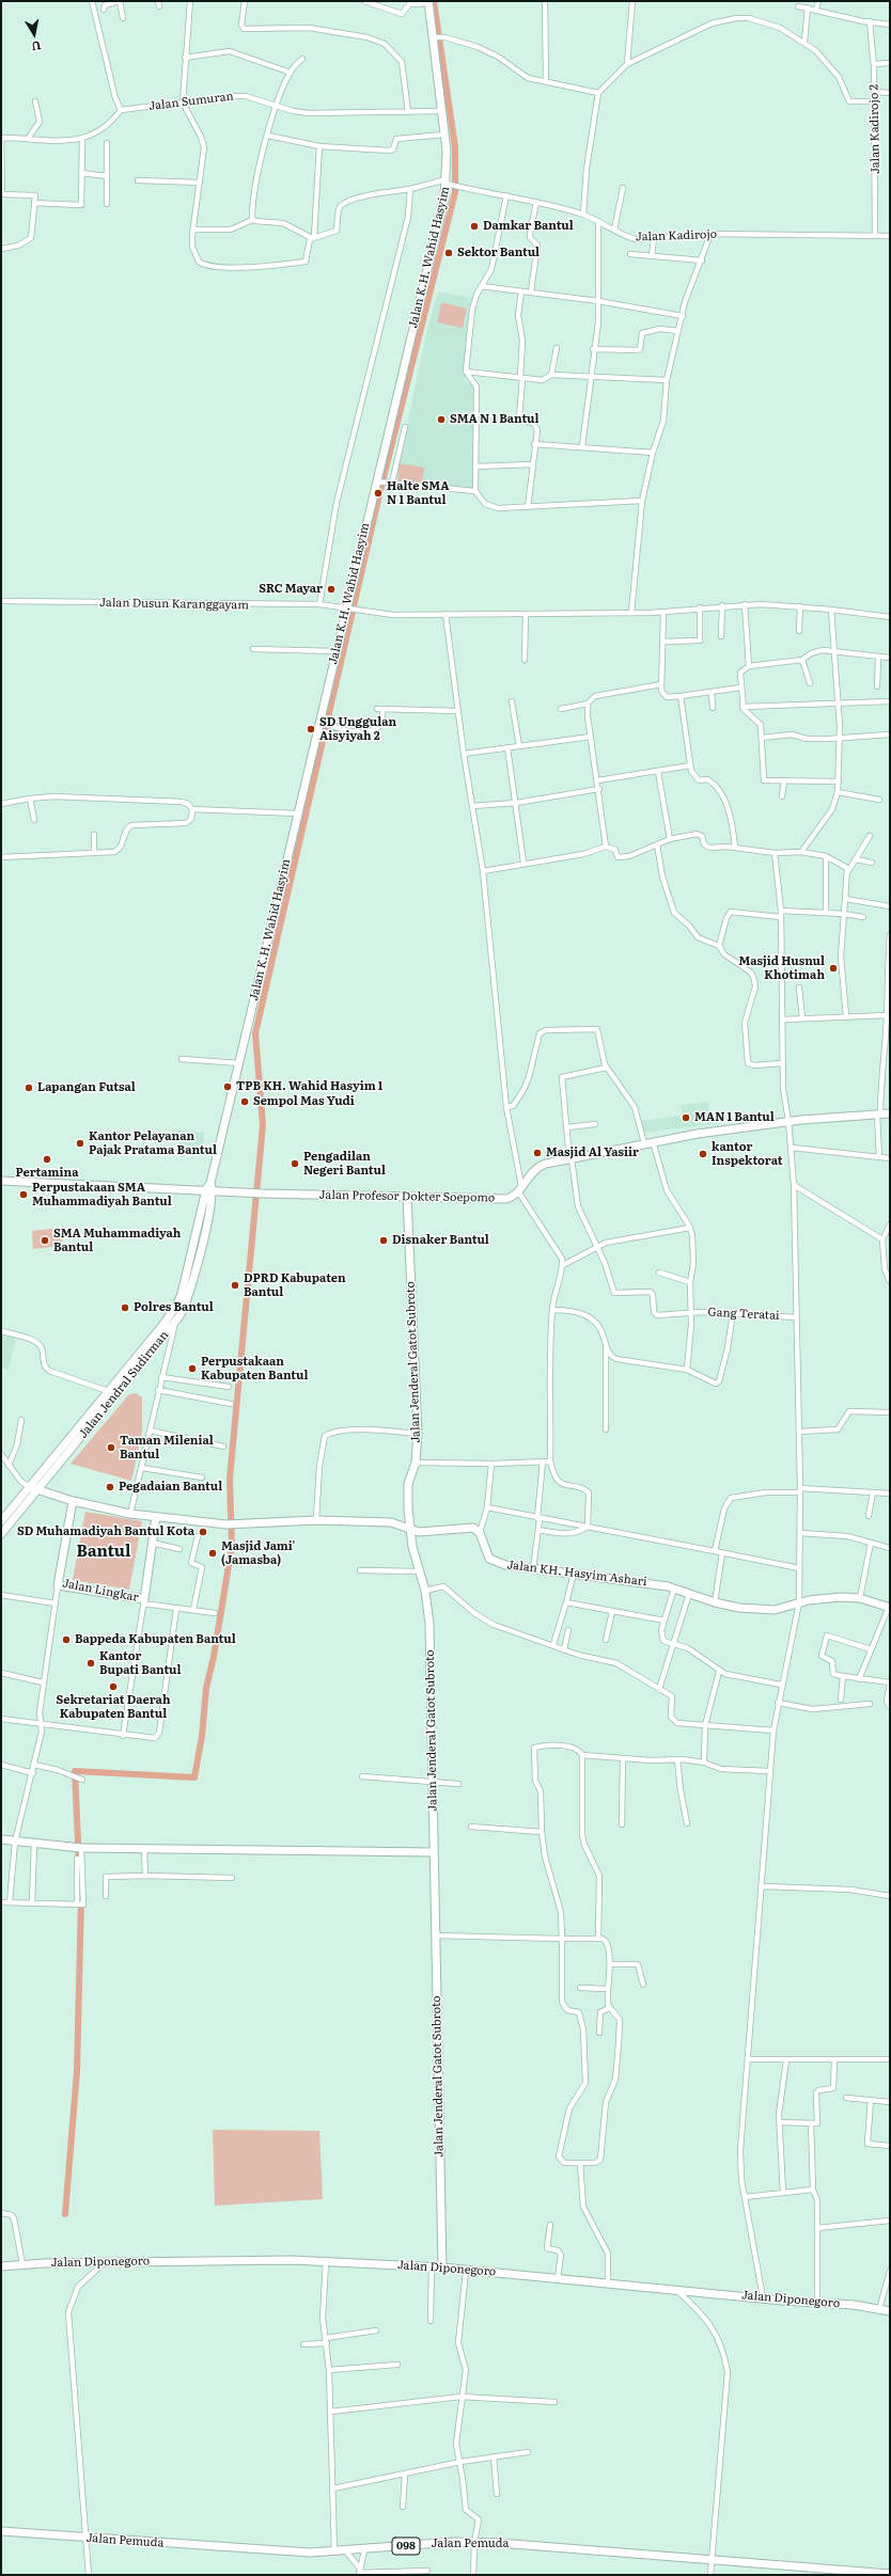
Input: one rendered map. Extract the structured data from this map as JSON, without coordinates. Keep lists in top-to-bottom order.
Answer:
{
  "streets": {
    "main road": [
      "Jalan K.H. Wahid Hasyim",
      "Jalan Profesor Dokter Soepomo",
      "Jalan Jenderal Gatot Subroto",
      "Jalan Jendral Sudirman",
      "Jalan KH. Hasyim Ashari",
      "Jalan Lingkar",
      "Jalan Diponegoro",
      "Jalan Pemuda",
      "098"
    ],
    "street": [
      "Jalan Sumuran",
      "Jalan Kadirojo 2",
      "Jalan Kadirojo",
      "Jalan Dusun Karanggayam",
      "Gang Teratai"
    ]
  },
  "crossings": [
    ["Jalan Sumuran", "Jalan K.H. Wahid Hasyim"],
    ["Jalan Kadirojo 2", "Jalan Kadirojo"],
    ["Jalan Kadirojo", "Jalan K.H. Wahid Hasyim"],
    ["Jalan K.H. Wahid Hasyim", "Jalan Dusun Karanggayam"],
    ["Jalan K.H. Wahid Hasyim", "Jalan Profesor Dokter Soepomo"],
    ["Jalan K.H. Wahid Hasyim", "Jalan Jendral Sudirman"],
    ["Jalan Profesor Dokter Soepomo", "Jalan Jenderal Gatot Subroto"],
    ["Jalan Profesor Dokter Soepomo", "Jalan Jendral Sudirman"],
    ["Jalan Jenderal Gatot Subroto", "Jalan Diponegoro"]
  ],
  "districts": ["Bantul"],
  "places": [
    "Damkar Bantul",
    "Sektor Bantul",
    "SMA N 1 Bantul",
    "Halte SMA N 1 Bantul",
    "SRC Mayar",
    "SD Unggulan Aisyiyah 2",
    "Masjid Husnul Khotimah",
    "TPB KH. Wahid Hasyim 1",
    "Lapangan Futsal",
    "Sempol Mas Yudi",
    "MAN 1 Bantul",
    "Kantor Pelayanan Pajak Pratama Bantul",
    "Masjid Al Yasiir",
    "kantor Inspektorat",
    "Pertamina",
    "Pengadilan Negeri Bantul",
    "Perpustakaan SMA Muhammadiyah Bantul",
    "SMA Muhammadiyah Bantul",
    "Disnaker Bantul",
    "DPRD Kabupaten Bantul",
    "Polres Bantul",
    "Perpustakaan Kabupaten Bantul",
    "Taman Milenial Bantul",
    "Pegadaian Bantul",
    "SD Muhamadiyah Bantul Kota",
    "Masjid Jami' (Jamasba)",
    "Bappeda Kabupaten Bantul",
    "Kantor Bupati Bantul",
    "Sekretariat Daerah Kabupaten Bantul"
  ],
  "north": "bottom"
}
